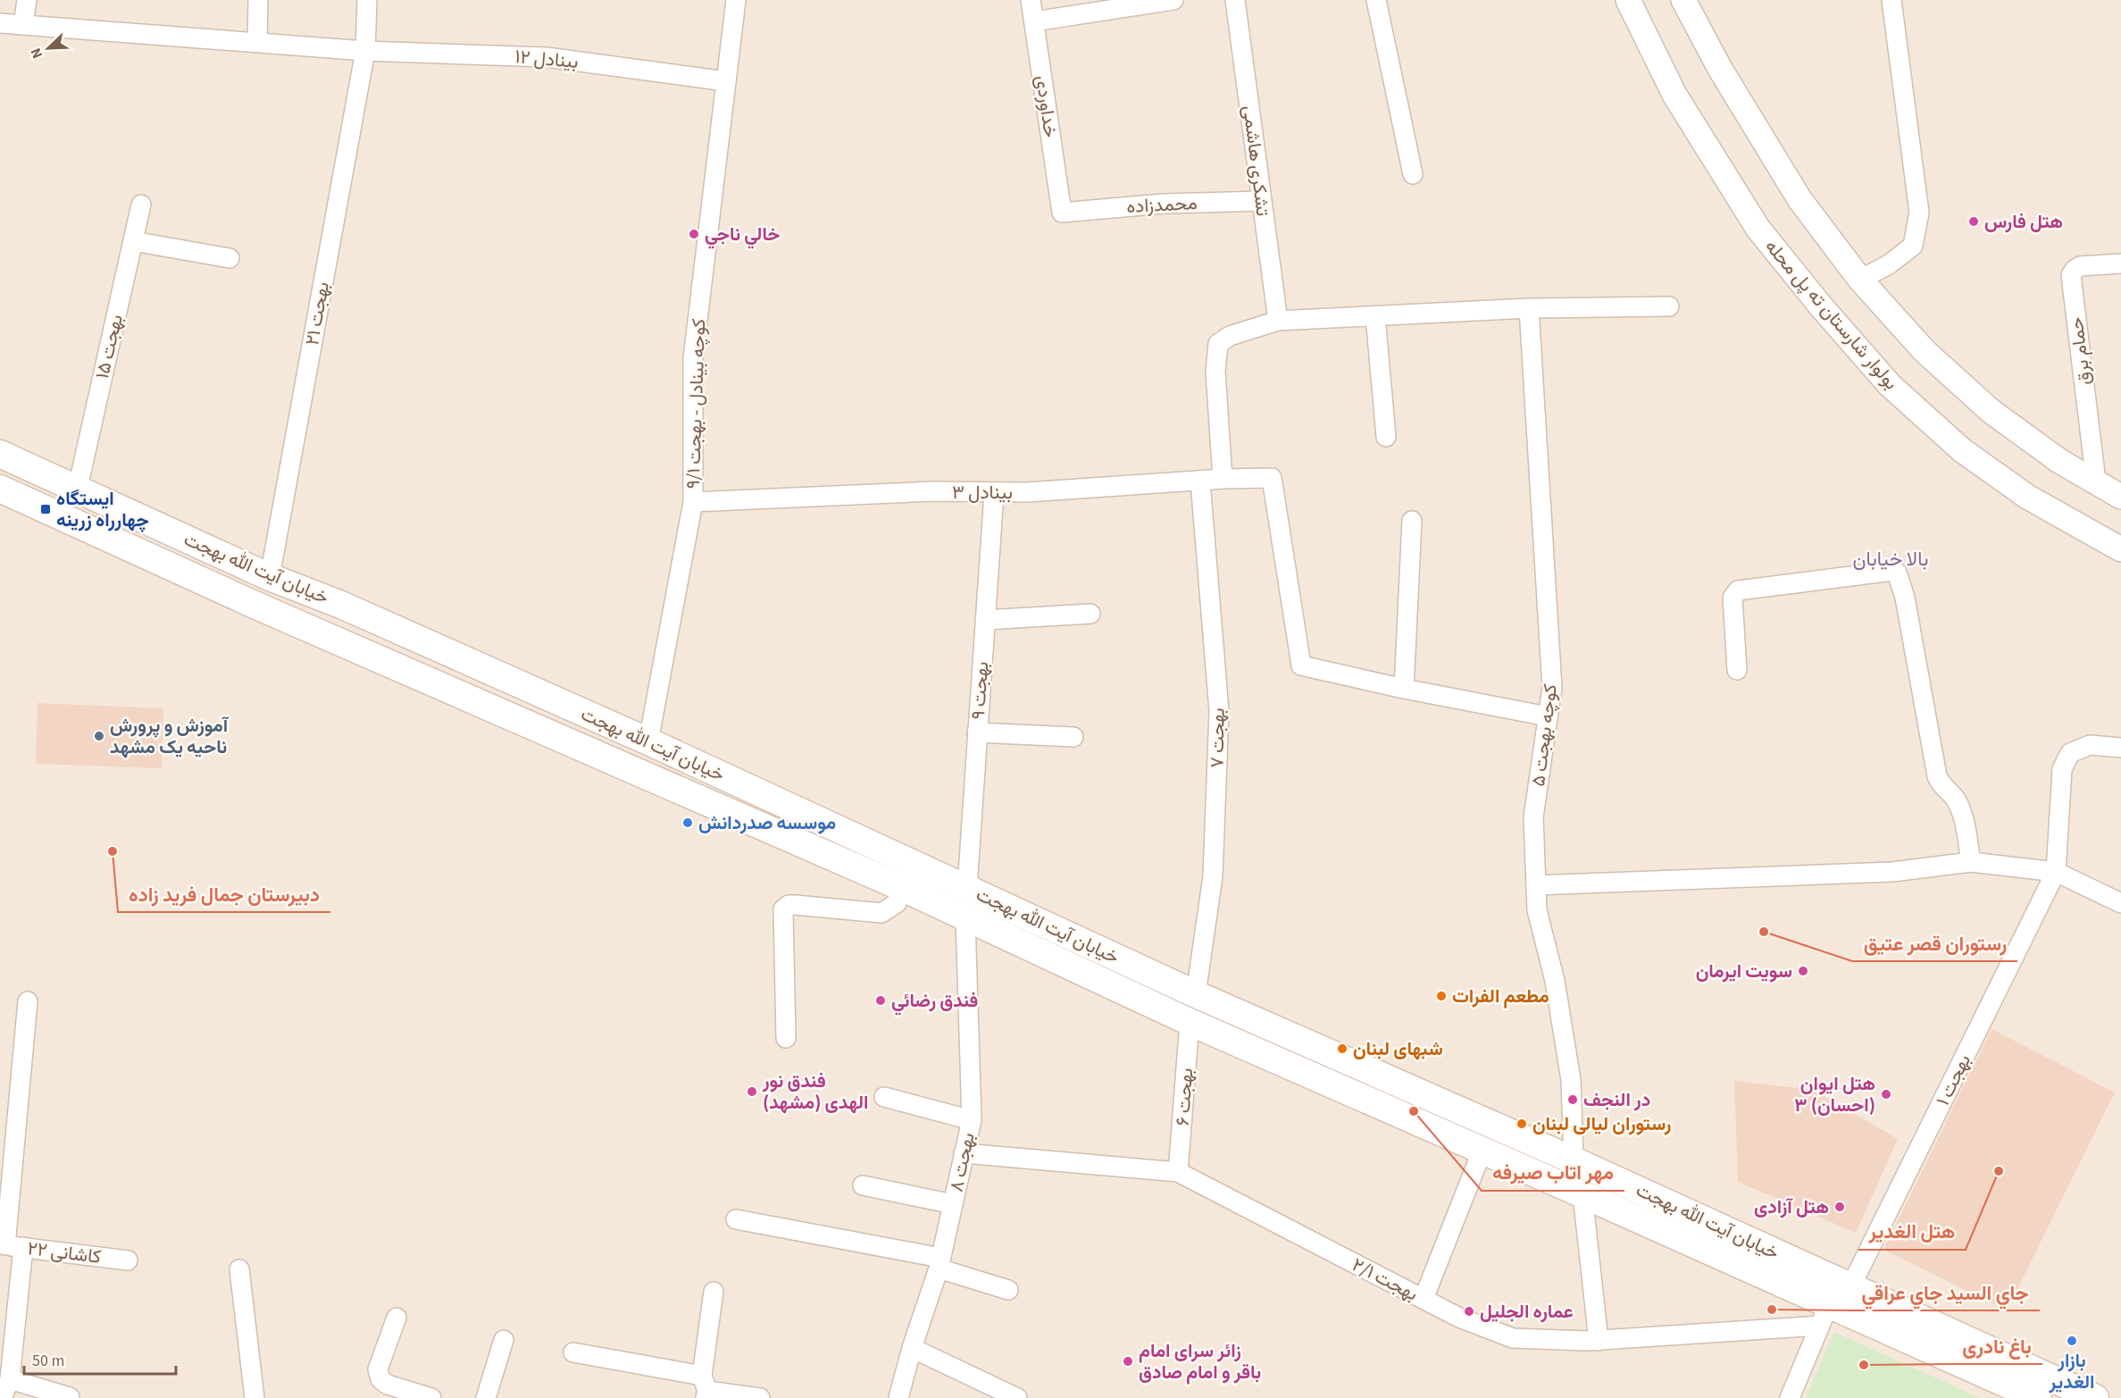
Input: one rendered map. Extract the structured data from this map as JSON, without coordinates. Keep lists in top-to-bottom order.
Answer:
{
  "streets": {
    "main road": ["خیابان آیت الله بهجت"],
    "street": [
      "بینادل ۱۲",
      "خداوردی",
      "تشکری هاشمی",
      "محمدزاده",
      "بهجت ۲۱",
      "بولوار شارستان ته پل محله",
      "بهجت ۱۵",
      "حمام برق",
      "کوچه بینادل - بهجت ۹/۱",
      "بینادل ۳",
      "بهجت ۹",
      "کوچه بهجت ۵",
      "بهجت ۷",
      "بهجت ۱",
      "بهجت ۶",
      "بهجت ۸",
      "کاشانی ۲۲",
      "بهجت ۲/۱"
    ]
  },
  "crossings": [
    ["بینادل ۱۲", "بهجت ۲۱"],
    ["بینادل ۱۲", "کوچه بینادل - بهجت ۹/۱"],
    ["خداوردی", "محمدزاده"],
    ["تشکری هاشمی", "محمدزاده"],
    ["بهجت ۲۱", "خیابان آیت الله بهجت"],
    ["بهجت ۱۵", "خیابان آیت الله بهجت"],
    ["کوچه بینادل - بهجت ۹/۱", "بینادل ۳"],
    ["کوچه بینادل - بهجت ۹/۱", "خیابان آیت الله بهجت"],
    ["بینادل ۳", "بهجت ۹"],
    ["بینادل ۳", "بهجت ۷"],
    ["خیابان آیت الله بهجت", "بهجت ۹"],
    ["خیابان آیت الله بهجت", "کوچه بهجت ۵"],
    ["خیابان آیت الله بهجت", "بهجت ۷"],
    ["خیابان آیت الله بهجت", "بهجت ۱"],
    ["خیابان آیت الله بهجت", "بهجت ۶"],
    ["خیابان آیت الله بهجت", "بهجت ۸"],
    ["خیابان آیت الله بهجت", "بهجت ۲/۱"],
    ["بهجت ۶", "بهجت ۲/۱"],
    ["بهجت ۸", "بهجت ۲/۱"]
  ],
  "districts": ["بالا خیابان"],
  "places": {
    "other": [
      "هتل فارس",
      "خالي ناجي",
      "آموزش و پرورش ناحیه یک مشهد",
      "موسسه صدردانش",
      "دبیرستان جمال فرید زاده",
      "رستوران قصر عتیق",
      "سویت ایرمان",
      "مطعم الفرات",
      "فندق رضائي",
      "شبهای لبنان",
      "فندق نور الهدى (مشهد)",
      "هتل ایوان ۳ (احسان)",
      "در النجف",
      "مهر اتاب صيرفه",
      "رستوران لیالی لبنان",
      "هتل الغدیر",
      "هتل آزادی",
      "جاي السيد جاي عراقي",
      "عماره الجلیل",
      "بازار الغدير",
      "زائر سرای امام باقر و امام صادق",
      "باغ نادری"
    ],
    "transit": ["ایستگاه چهارراه زرینه"]
  },
  "scale_bar": "50 m",
  "north": "bottom left"
}
